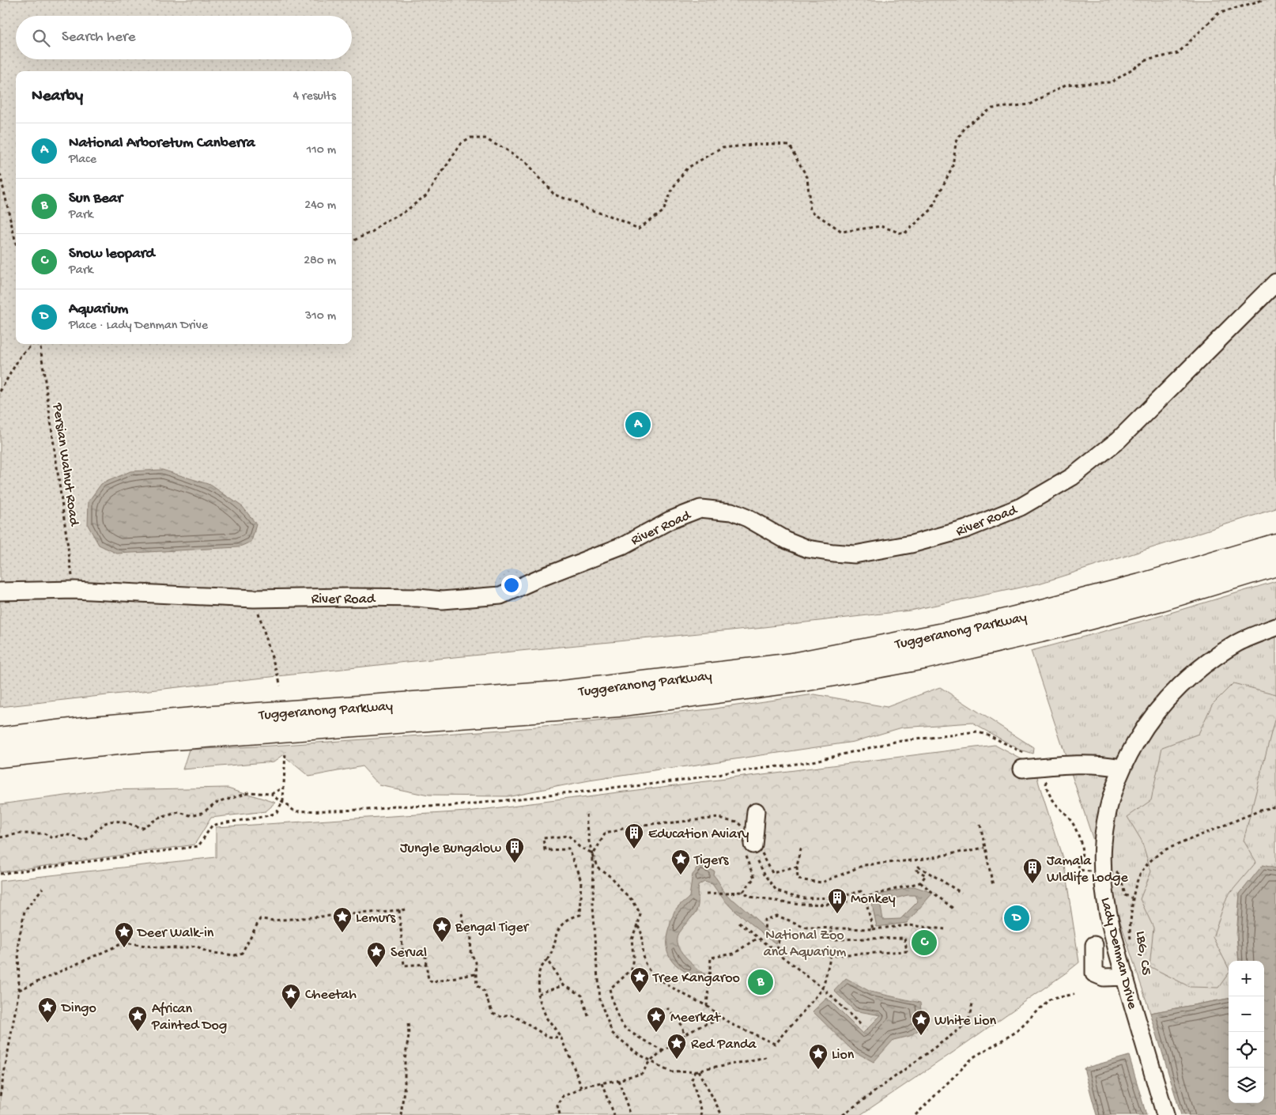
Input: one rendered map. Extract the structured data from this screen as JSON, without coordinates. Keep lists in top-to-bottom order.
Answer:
{
  "streets": {
    "highway": ["Tuggeranong Parkway"],
    "street": ["River Road", "Lady Denman Drive"],
    "path": ["Persian Walnut Road", "LBG, C5"]
  },
  "crossings": [
    ["Persian Walnut Road", "River Road"]
  ],
  "parks": ["National Zoo and Aquarium"],
  "places": {
    "building": [
      "Education Aviary",
      "Jungle Bungalow",
      "Jamala Wldlife Lodge",
      "Monkey"
    ],
    "place": [
      "Tigers",
      "Lemurs",
      "Bengal Tiger",
      "Deer Walk-in",
      "Serval",
      "Tree Kangaroo",
      "Cheetah",
      "Dingo",
      "African Painted Dog",
      "Meerkat",
      "White Lion",
      "Red Panda",
      "Lion"
    ]
  },
  "page": {
    "search": "Search here",
    "heading": ["Nearby", "4 results"],
    "list": [
      {
        "mark": "A",
        "name": "National Arboretum Canberra",
        "note": "Place",
        "value": "110 m"
      },
      {
        "mark": "B",
        "name": "Sun Bear",
        "note": "Park",
        "value": "240 m"
      },
      {
        "mark": "C",
        "name": "Snow leopard",
        "note": "Park",
        "value": "280 m"
      },
      {
        "mark": "D",
        "name": "Aquarium",
        "note": "Place · Lady Denman Drive",
        "value": "310 m"
      }
    ],
    "pins": [
      "A",
      "D",
      "C",
      "B"
    ],
    "map_buttons": ["+", "−"]
  }
}
